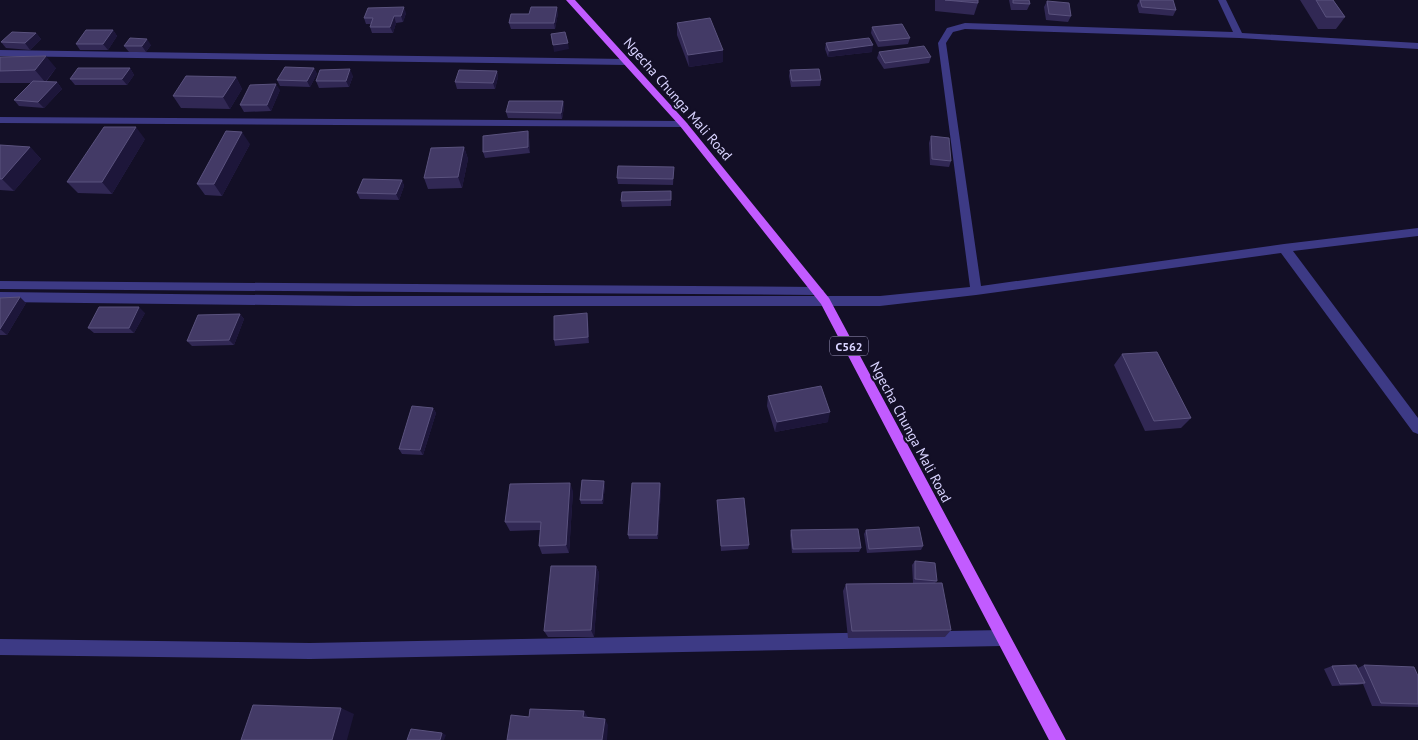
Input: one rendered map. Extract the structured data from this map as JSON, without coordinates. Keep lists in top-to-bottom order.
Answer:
{
  "streets": {
    "main road": ["Ngecha Chunga Mali Road", "C562"]
  }
}
